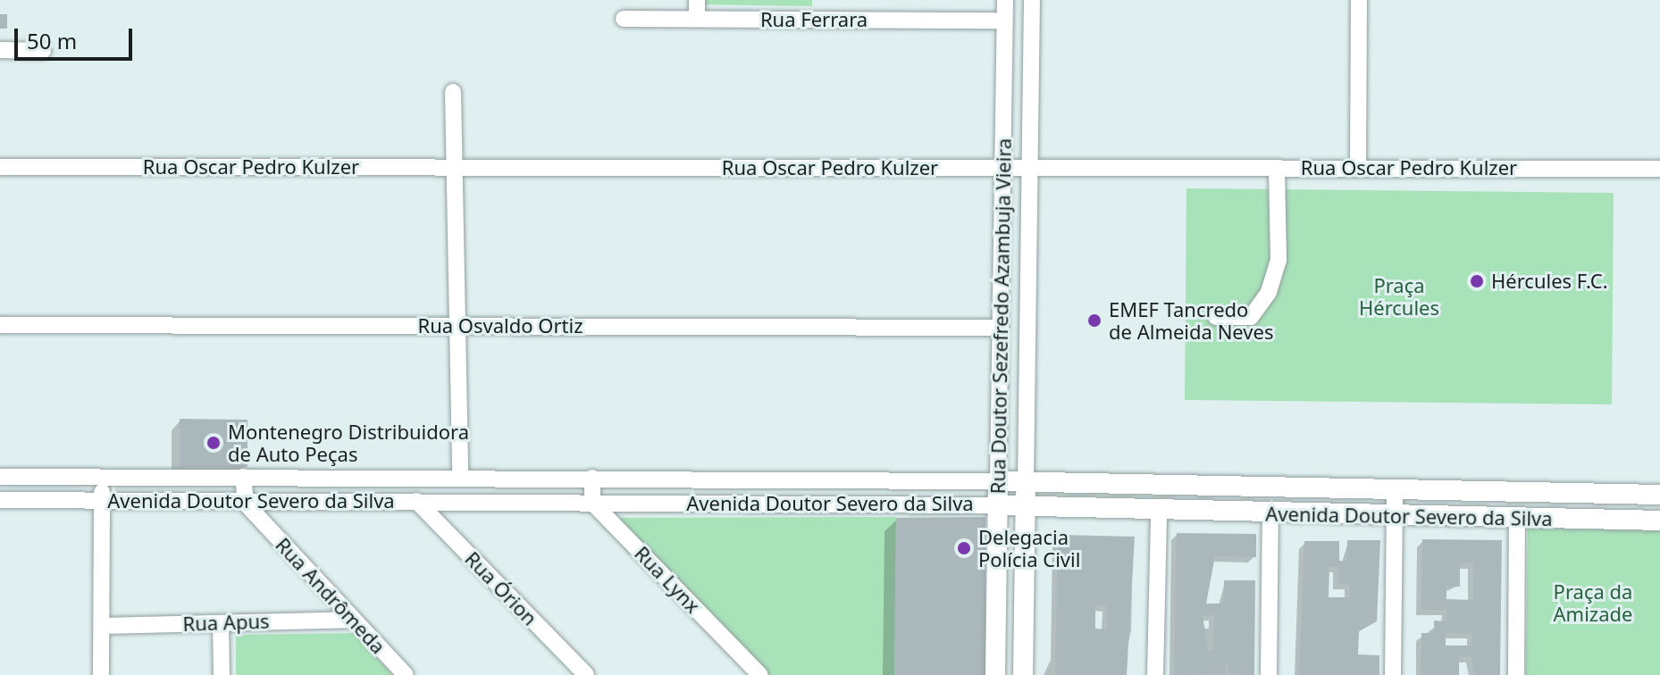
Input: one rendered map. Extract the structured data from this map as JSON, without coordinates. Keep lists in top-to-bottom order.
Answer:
{
  "streets": {
    "main road": ["Rua Doutor Sezefredo Azambuja Vieira", "Avenida Doutor Severo da Silva"],
    "street": [
      "Rua Ferrara",
      "Rua Oscar Pedro Kulzer",
      "Rua Osvaldo Ortiz",
      "Rua Lynx",
      "Rua Órion",
      "Rua Andrômeda",
      "Rua Apus"
    ]
  },
  "crossings": [
    ["Rua Ferrara", "Rua Doutor Sezefredo Azambuja Vieira"],
    ["Rua Oscar Pedro Kulzer", "Rua Doutor Sezefredo Azambuja Vieira"],
    ["Rua Doutor Sezefredo Azambuja Vieira", "Rua Osvaldo Ortiz"],
    ["Rua Doutor Sezefredo Azambuja Vieira", "Avenida Doutor Severo da Silva"],
    ["Avenida Doutor Severo da Silva", "Rua Lynx"],
    ["Avenida Doutor Severo da Silva", "Rua Órion"],
    ["Avenida Doutor Severo da Silva", "Rua Andrômeda"],
    ["Rua Andrômeda", "Rua Apus"]
  ],
  "parks": ["Praça Hércules", "Praça da Amizade"],
  "places": [
    "Hércules F.C.",
    "EMEF Tancredo de Almeida Neves",
    "Montenegro Distribuidora de Auto Peças",
    "Delegacia Polícia Civil"
  ],
  "scale_bar": "50 m"
}
